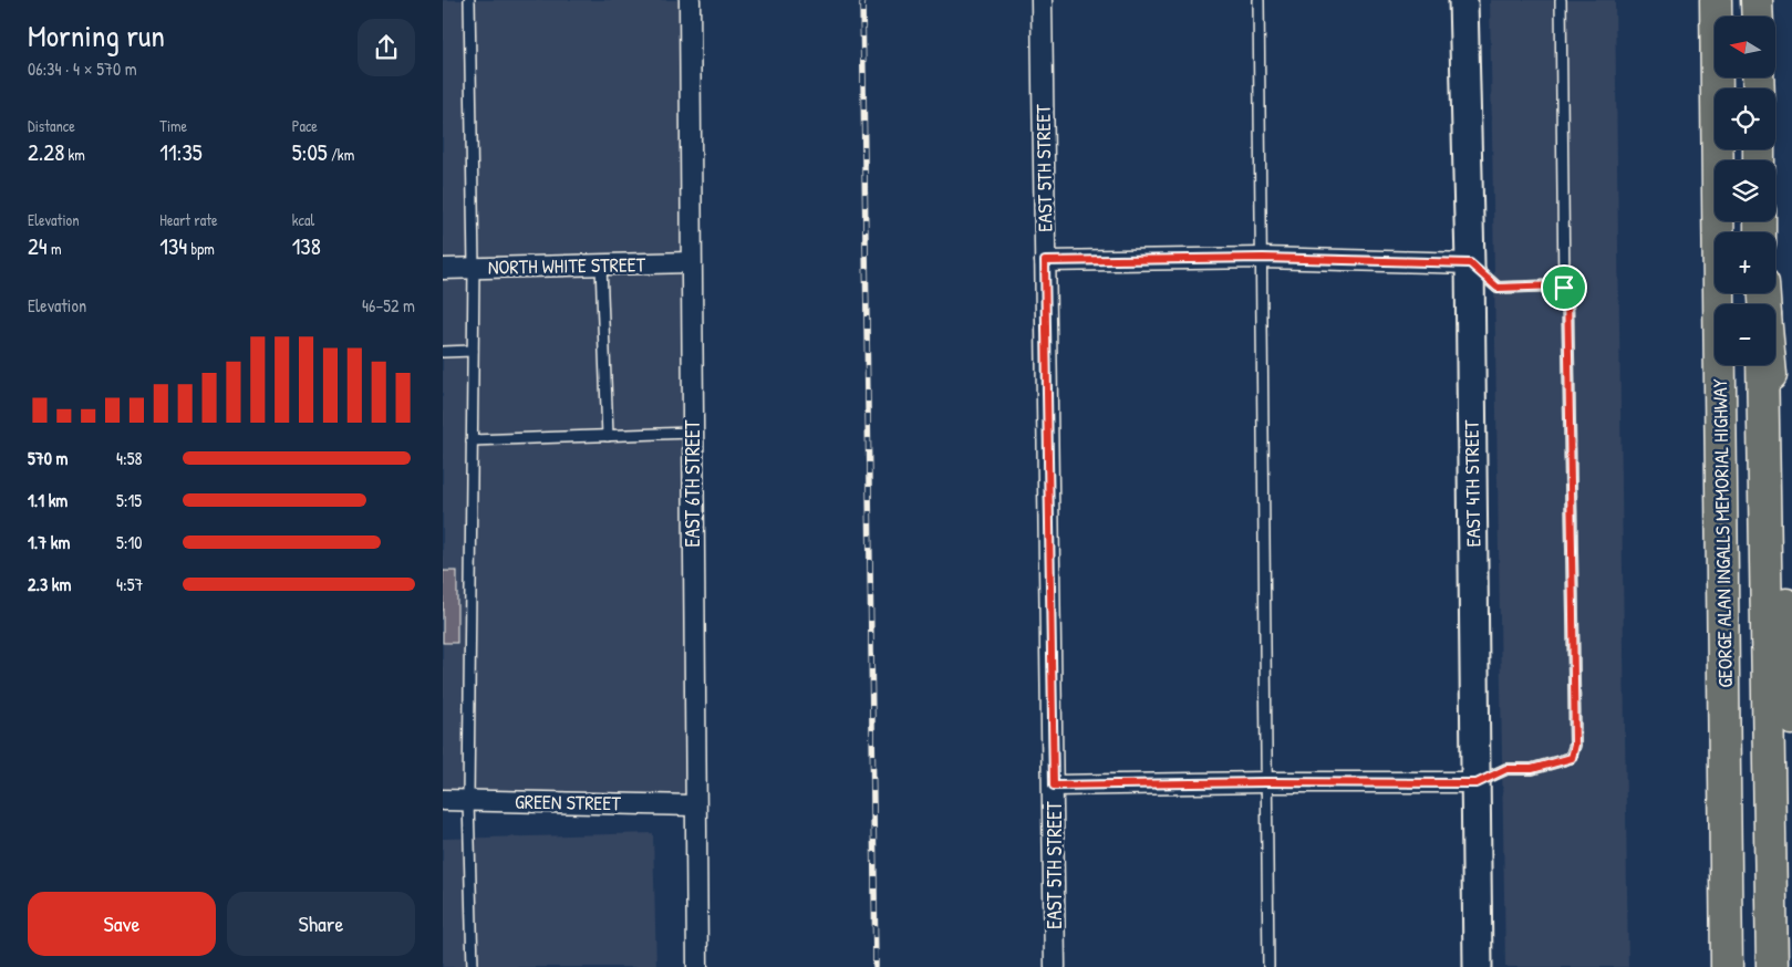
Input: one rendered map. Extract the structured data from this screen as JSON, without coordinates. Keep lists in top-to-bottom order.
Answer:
{
  "streets": {
    "highway": ["GEORGE ALAN INGALLS MEMORIAL HIGHWAY"],
    "main road": ["EAST 4TH STREET"],
    "street": [
      "EAST 5TH STREET",
      "NORTH WHITE STREET",
      "EAST 6TH STREET",
      "GREEN STREET"
    ]
  },
  "crossings": [
    ["NORTH WHITE STREET", "EAST 6TH STREET"],
    ["EAST 6TH STREET", "GREEN STREET"]
  ],
  "north": "left",
  "page": {
    "heading": ["Morning run", "06:34 · 4 × 570 m"],
    "map_buttons": ["+", "−"],
    "stats": [
      ["Distance", "2.28 km"],
      ["Time", "11:35"],
      ["Pace", "5:05 /km"],
      ["Elevation", "24 m"],
      ["Heart rate", "134 bpm"],
      ["kcal", "138"]
    ],
    "chart": ["Elevation", "46–52 m"],
    "list": [
      {
        "name": "570 m",
        "note": "4:58"
      },
      {
        "name": "1.1 km",
        "note": "5:15"
      },
      {
        "name": "1.7 km",
        "note": "5:10"
      },
      {
        "name": "2.3 km",
        "note": "4:57"
      }
    ],
    "buttons": ["Save", "Share"]
  }
}
